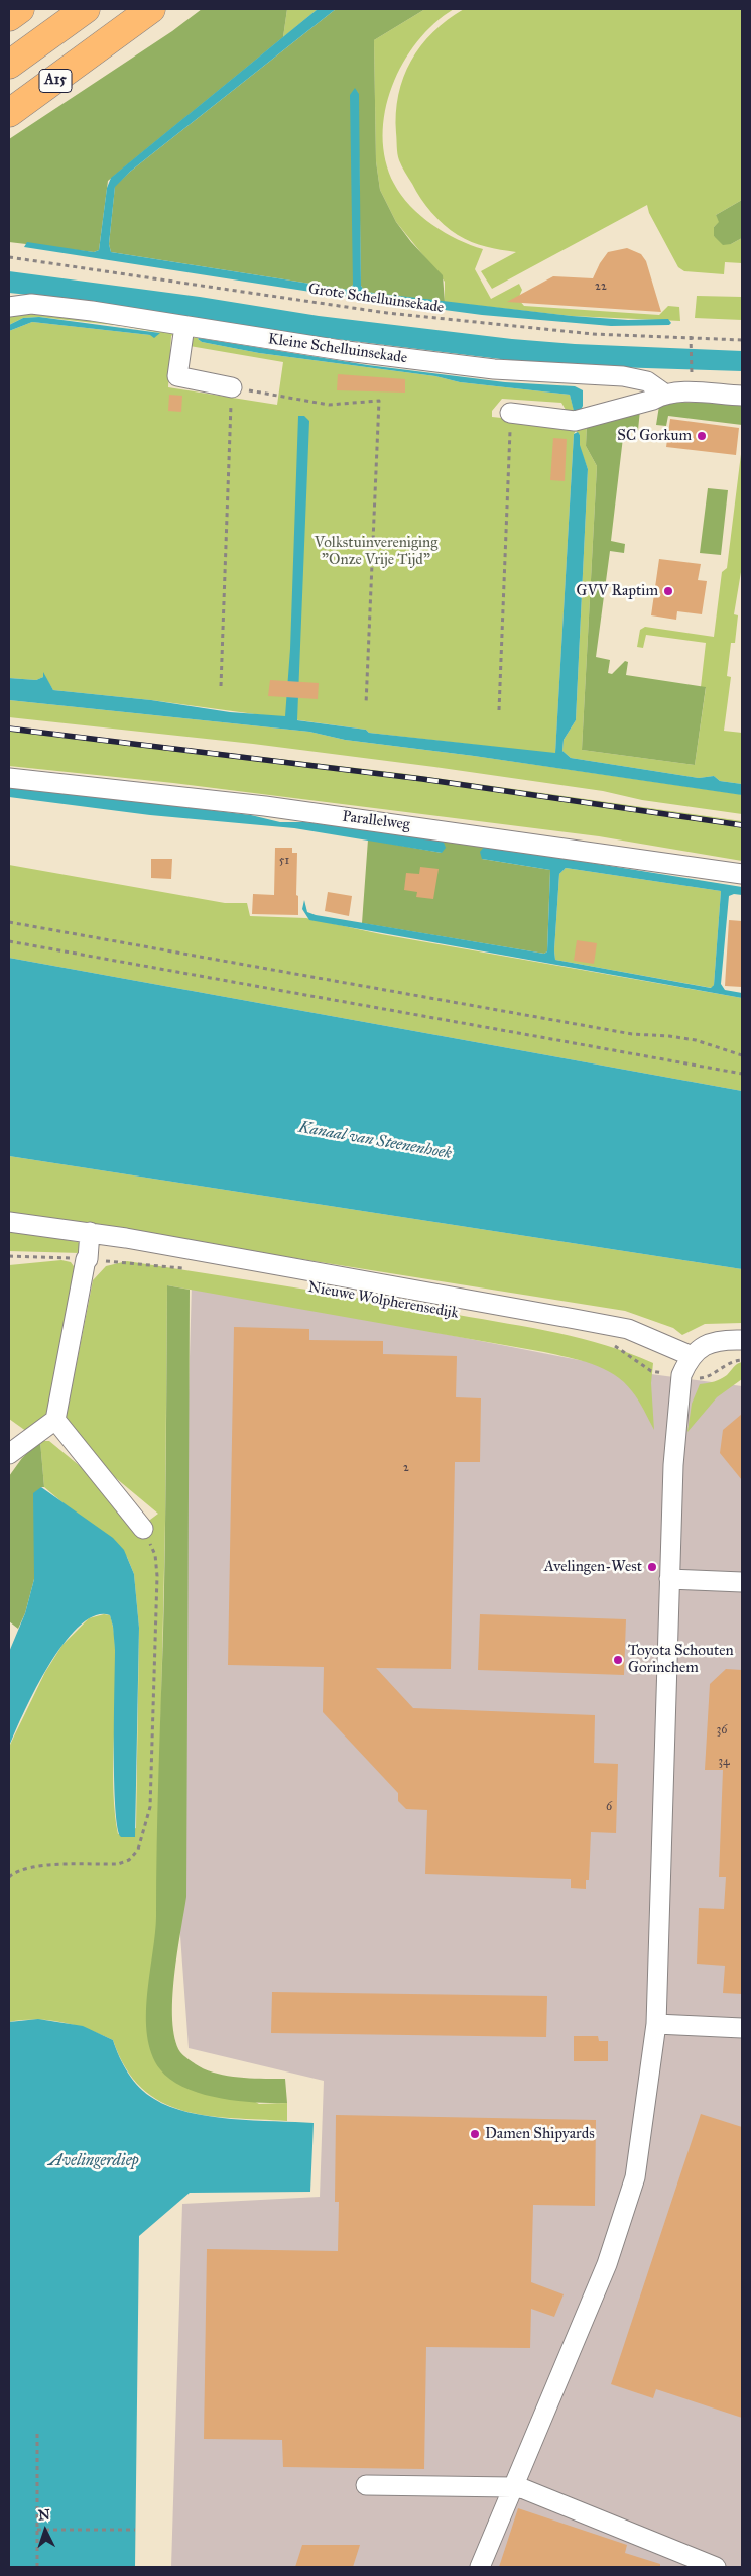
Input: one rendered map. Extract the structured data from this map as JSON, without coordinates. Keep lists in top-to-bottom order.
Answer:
{
  "streets": {
    "highway": ["A15"],
    "street": ["Kleine Schelluinsekade", "Parallelweg", "Nieuwe Wolpherensedijk"],
    "path": ["Grote Schelluinsekade"]
  },
  "water": ["Kanaal van Steenenhoek", "Avelingerdiep"],
  "parks": ["Volkstuinvereniging \"Onze Vrije Tijd\""],
  "places": [
    "SC Gorkum",
    "GVV Raptim",
    "Avelingen-West",
    "Toyota Schouten Gorinchem",
    "Damen Shipyards"
  ],
  "house_numbers": [
    "22",
    "51",
    "2",
    "36",
    "34",
    "6"
  ],
  "north": "top"
}
